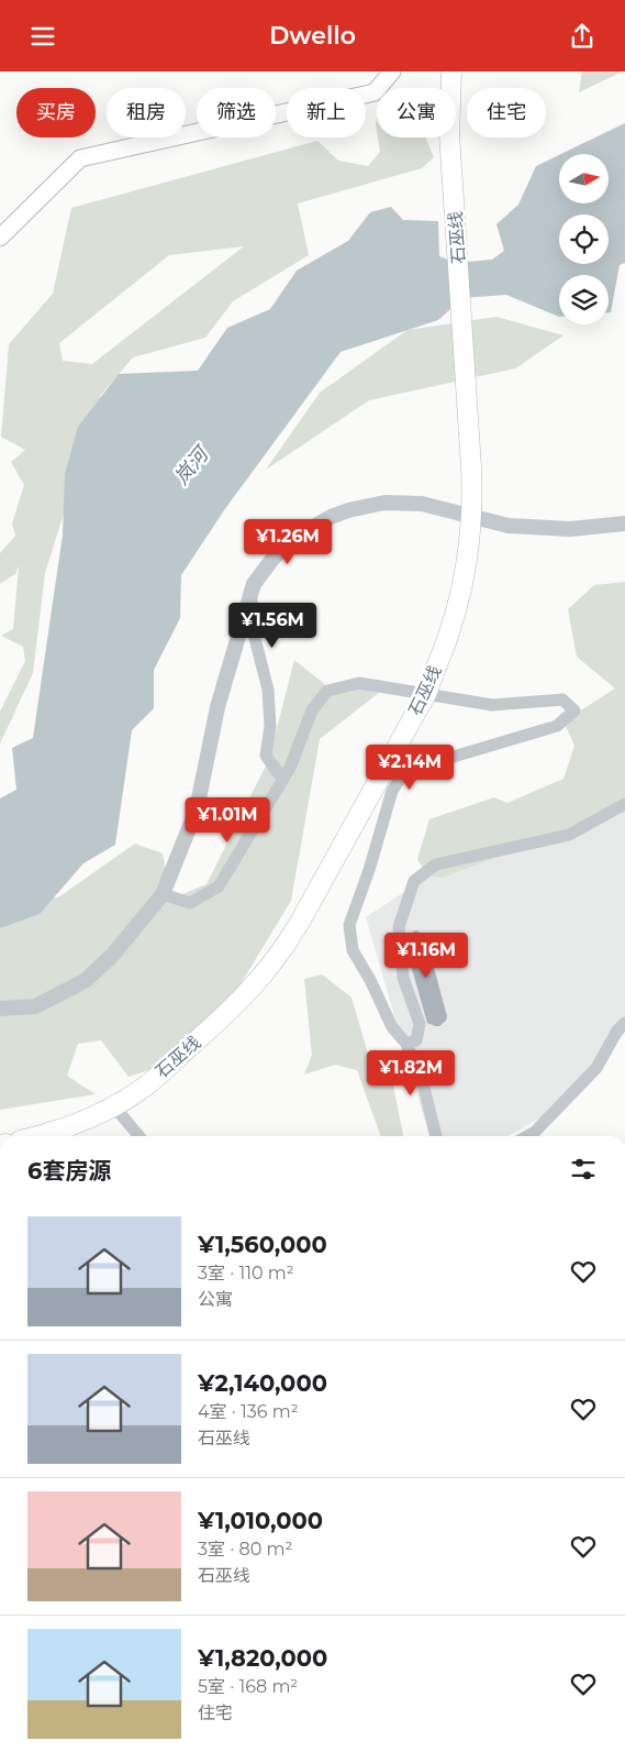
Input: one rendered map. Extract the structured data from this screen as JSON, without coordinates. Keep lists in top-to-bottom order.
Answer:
{
  "streets": {
    "highway": ["石巫线"]
  },
  "water": ["岚河"],
  "north": "right",
  "page": {
    "header": "Dwello",
    "chip": [
      "买房",
      "租房",
      "筛选",
      "新上",
      "公寓",
      "住宅"
    ],
    "price": [
      "¥1.26M",
      "¥1.56M",
      "¥2.14M",
      "¥1.01M",
      "¥1.16M",
      "¥1.82M"
    ],
    "heading": "6套房源",
    "list": [
      {
        "name": "¥1,560,000",
        "note": "3室 · 110 m² · 公寓"
      },
      {
        "name": "¥2,140,000",
        "note": "4室 · 136 m² · 石巫线"
      },
      {
        "name": "¥1,010,000",
        "note": "3室 · 80 m² · 石巫线"
      },
      {
        "name": "¥1,820,000",
        "note": "5室 · 168 m² · 住宅"
      }
    ]
  }
}
